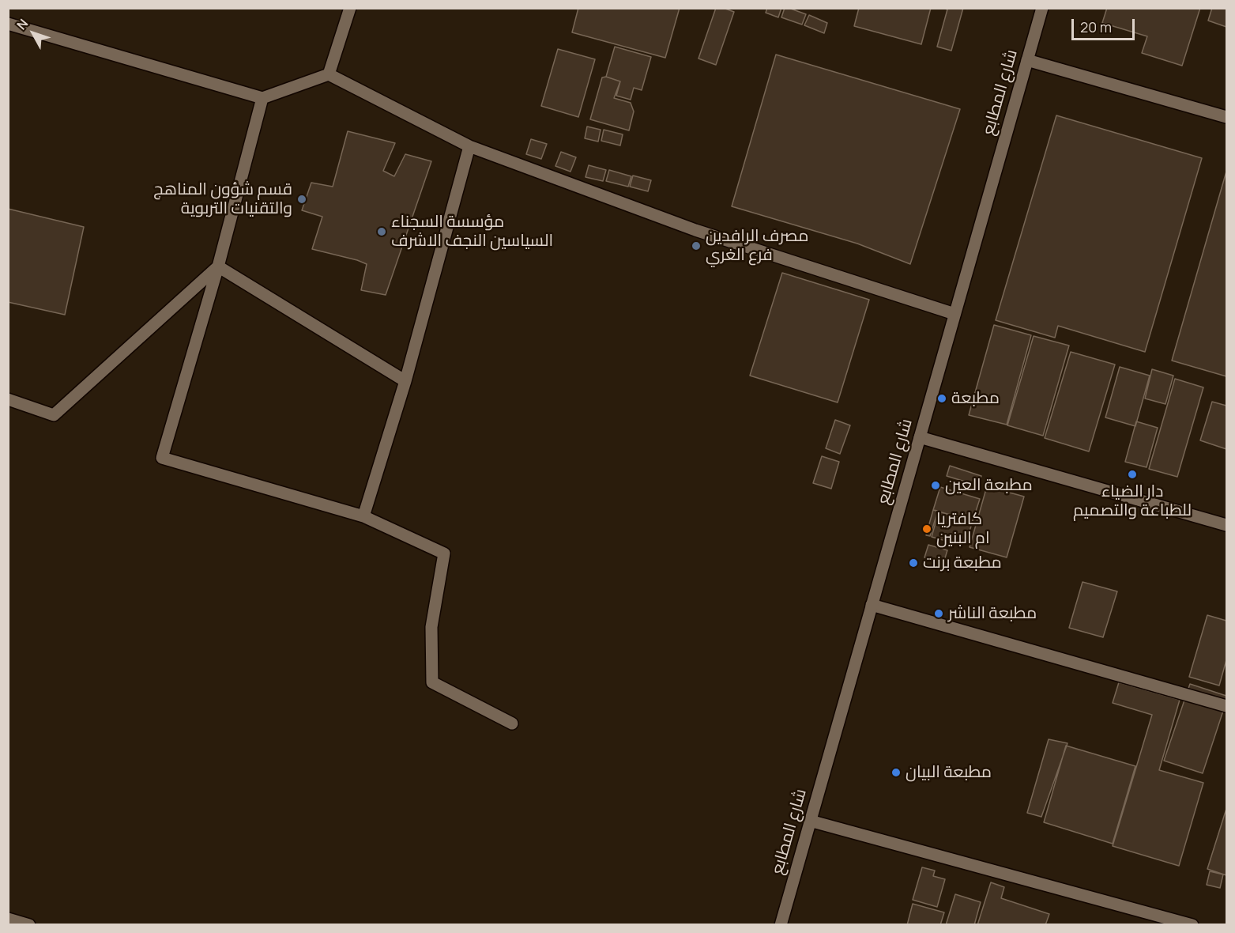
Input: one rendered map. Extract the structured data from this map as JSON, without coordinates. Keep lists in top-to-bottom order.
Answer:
{
  "streets": {
    "street": ["شارع المطابع"]
  },
  "places": [
    "قسم شؤون المناهج والتقنيات التربوية",
    "مؤسسة السجناء السياسين النجف الاشرف",
    "مصرف الرافدين فرع الغري",
    "مطبعة",
    "دار الضياء للطباعة والتصميم",
    "مطبعة العين",
    "كافتريا ام البنين",
    "مطبعة برنت",
    "مطبعة الناشر",
    "مطبعة البيان"
  ],
  "scale_bar": "20 m",
  "north": "top left"
}
